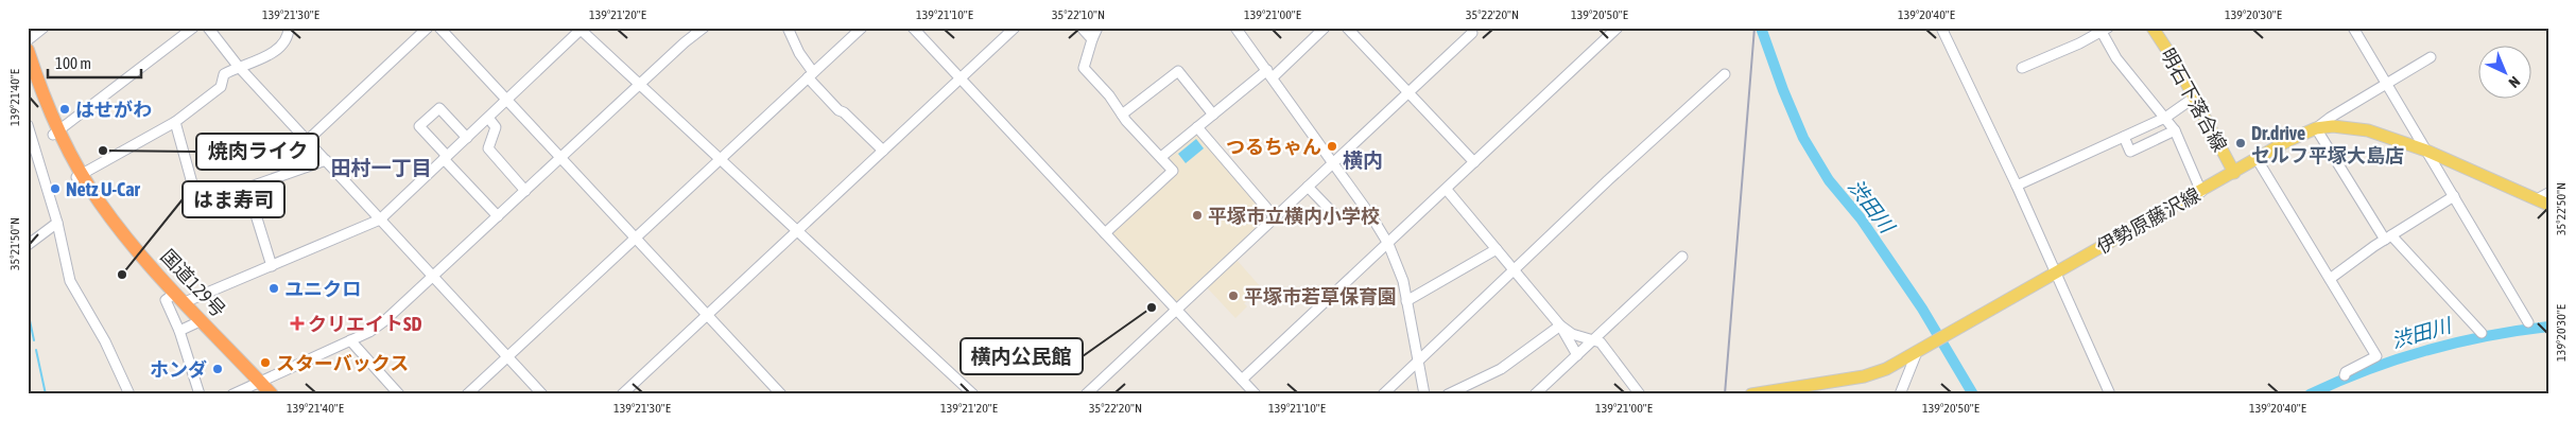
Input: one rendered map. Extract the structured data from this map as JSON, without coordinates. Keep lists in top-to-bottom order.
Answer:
{
  "streets": {
    "highway": ["国道129号"],
    "main road": ["明石下落合線", "伊勢原藤沢線"]
  },
  "crossings": [
    ["明石下落合線", "伊勢原藤沢線"]
  ],
  "districts": ["横内", "田村一丁目"],
  "water": ["渋田川"],
  "places": {
    "other": [
      "はせがわ",
      "Dr.drive セルフ平塚大島店",
      "つるちゃん",
      "焼肉ライク",
      "Netz U-Car",
      "平塚市立横内小学校",
      "はま寿司",
      "ユニクロ",
      "平塚市若草保育園",
      "横内公民館",
      "スターバックス",
      "ホンダ"
    ],
    "health": ["クリエイトSD"]
  },
  "scale_bar": "100 m",
  "north": "bottom right",
  "coordinates": [
    "139°21'30\"E",
    "139°21'20\"E",
    "139°21'10\"E",
    "35°22'10\"N",
    "139°21'00\"E",
    "35°22'20\"N",
    "139°20'50\"E",
    "139°20'40\"E",
    "139°20'30\"E",
    "139°21'40\"E",
    "35°22'50\"N",
    "35°21'50\"N"
  ]
}
